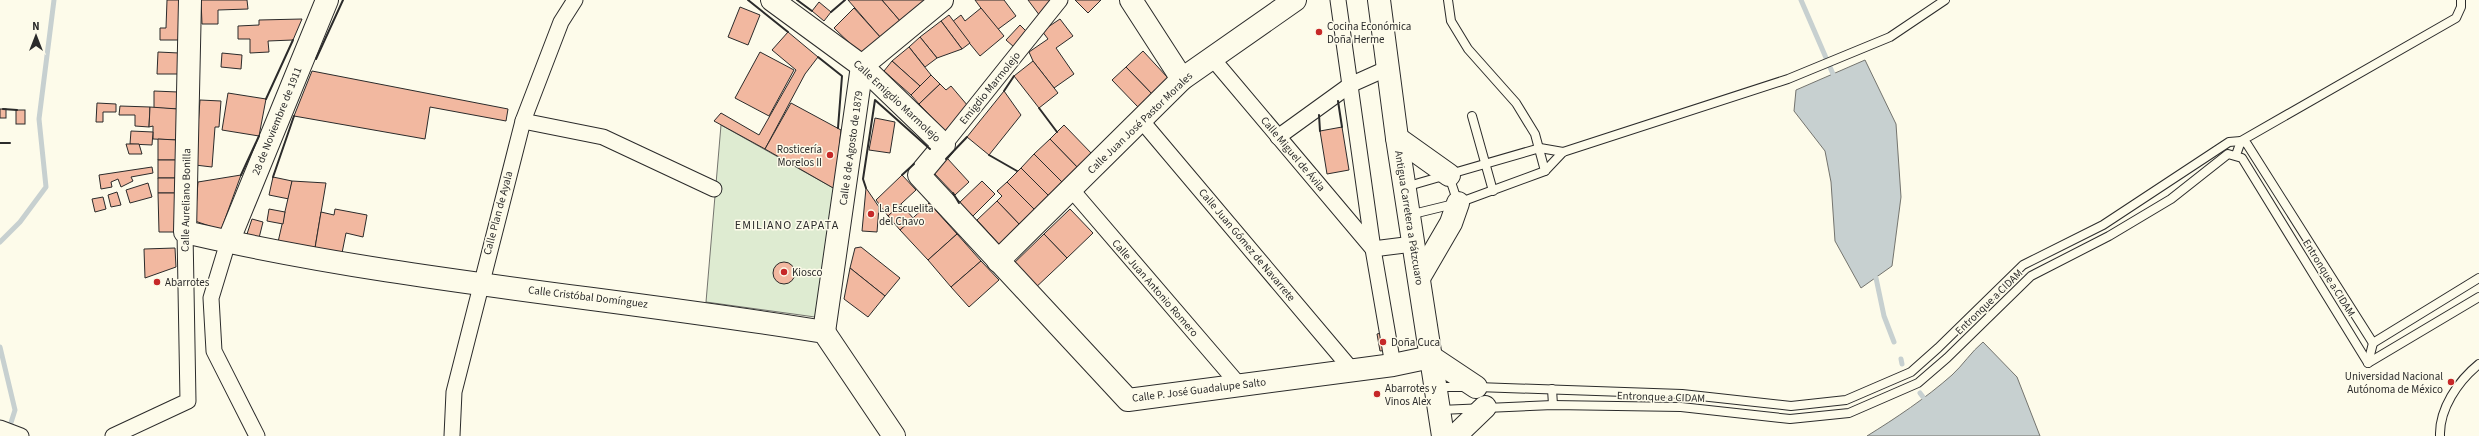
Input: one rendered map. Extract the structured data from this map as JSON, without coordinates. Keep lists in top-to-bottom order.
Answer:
{
  "streets": {
    "street": [
      "Emigdio Marmolejo",
      "Calle Emigdio Marmolejo",
      "28 de Noviembre de 1911",
      "Calle Juan José Pastor Morales",
      "Calle 8 de Agosto de 1879",
      "Calle Miguel de Ávila",
      "Calle Aureliano Bonilla",
      "Calle Plan de Ayala",
      "Antigua Carretera a Pátzcuaro",
      "Calle Juan Gómez de Navarrete",
      "Calle Juan Antonio Romero",
      "Calle Cristóbal Domínguez",
      "Calle P. José Guadalupe Salto"
    ],
    "lane": ["Entronque a CIDAM"]
  },
  "crossings": [
    ["Emigdio Marmolejo", "Calle Emigdio Marmolejo"],
    ["Emigdio Marmolejo", "Calle P. José Guadalupe Salto"],
    ["Calle Emigdio Marmolejo", "Calle 8 de Agosto de 1879"],
    ["28 de Noviembre de 1911", "Calle Cristóbal Domínguez"],
    ["Calle Juan José Pastor Morales", "Calle Miguel de Ávila"],
    ["Calle Juan José Pastor Morales", "Calle Juan Gómez de Navarrete"],
    ["Calle Juan José Pastor Morales", "Calle Juan Antonio Romero"],
    ["Calle Juan José Pastor Morales", "Calle P. José Guadalupe Salto"],
    ["Calle 8 de Agosto de 1879", "Calle Cristóbal Domínguez"],
    ["Calle Aureliano Bonilla", "Calle Cristóbal Domínguez"],
    ["Calle Plan de Ayala", "Calle Cristóbal Domínguez"],
    ["Antigua Carretera a Pátzcuaro", "Entronque a CIDAM"],
    ["Antigua Carretera a Pátzcuaro", "Calle P. José Guadalupe Salto"],
    ["Calle Juan Gómez de Navarrete", "Calle P. José Guadalupe Salto"],
    ["Calle Juan Antonio Romero", "Calle P. José Guadalupe Salto"]
  ],
  "districts": ["EMILIANO ZAPATA"],
  "places": [
    "Cocina Económica Doña Herme",
    "Rosticería Morelos II",
    "La Escuelita del Chavo",
    "Kiosco",
    "Abarrotes",
    "Doña Cuca",
    "Universidad Nacional Autónoma de México",
    "Abarrotes y Vinos Alex"
  ],
  "north": "top"
}
